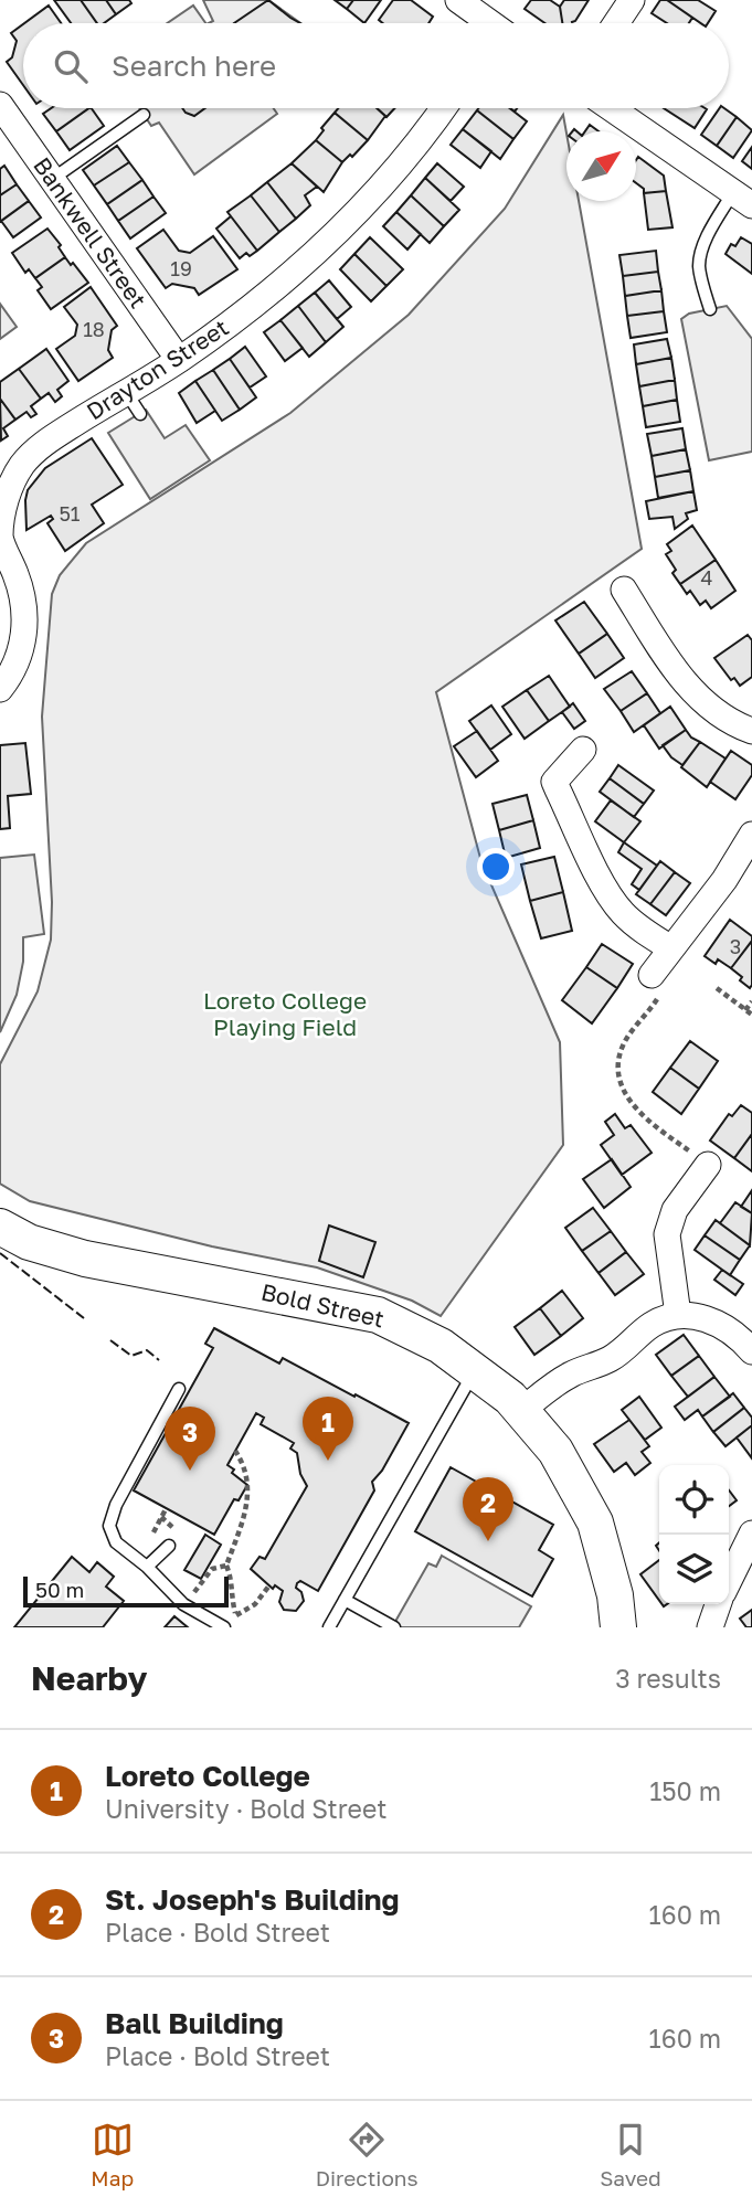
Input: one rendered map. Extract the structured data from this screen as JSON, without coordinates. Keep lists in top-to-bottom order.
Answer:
{
  "streets": {
    "street": ["Bankwell Street", "Drayton Street", "Bold Street"]
  },
  "crossings": [
    ["Bankwell Street", "Drayton Street"]
  ],
  "parks": ["Loreto College Playing Field"],
  "house_numbers": [
    "19",
    "18",
    "51",
    "4",
    "3"
  ],
  "scale_bar": "50 m",
  "north": "top right",
  "page": {
    "search": "Search here",
    "pins": ["1", "3", "2"],
    "scale": "50 m",
    "heading": ["Nearby", "3 results"],
    "list": [
      {
        "mark": "1",
        "name": "Loreto College",
        "note": "University · Bold Street",
        "value": "150 m"
      },
      {
        "mark": "2",
        "name": "St. Joseph's Building",
        "note": "Place · Bold Street",
        "value": "160 m"
      },
      {
        "mark": "3",
        "name": "Ball Building",
        "note": "Place · Bold Street",
        "value": "160 m"
      }
    ],
    "nav": ["Map", "Directions", "Saved"]
  }
}
